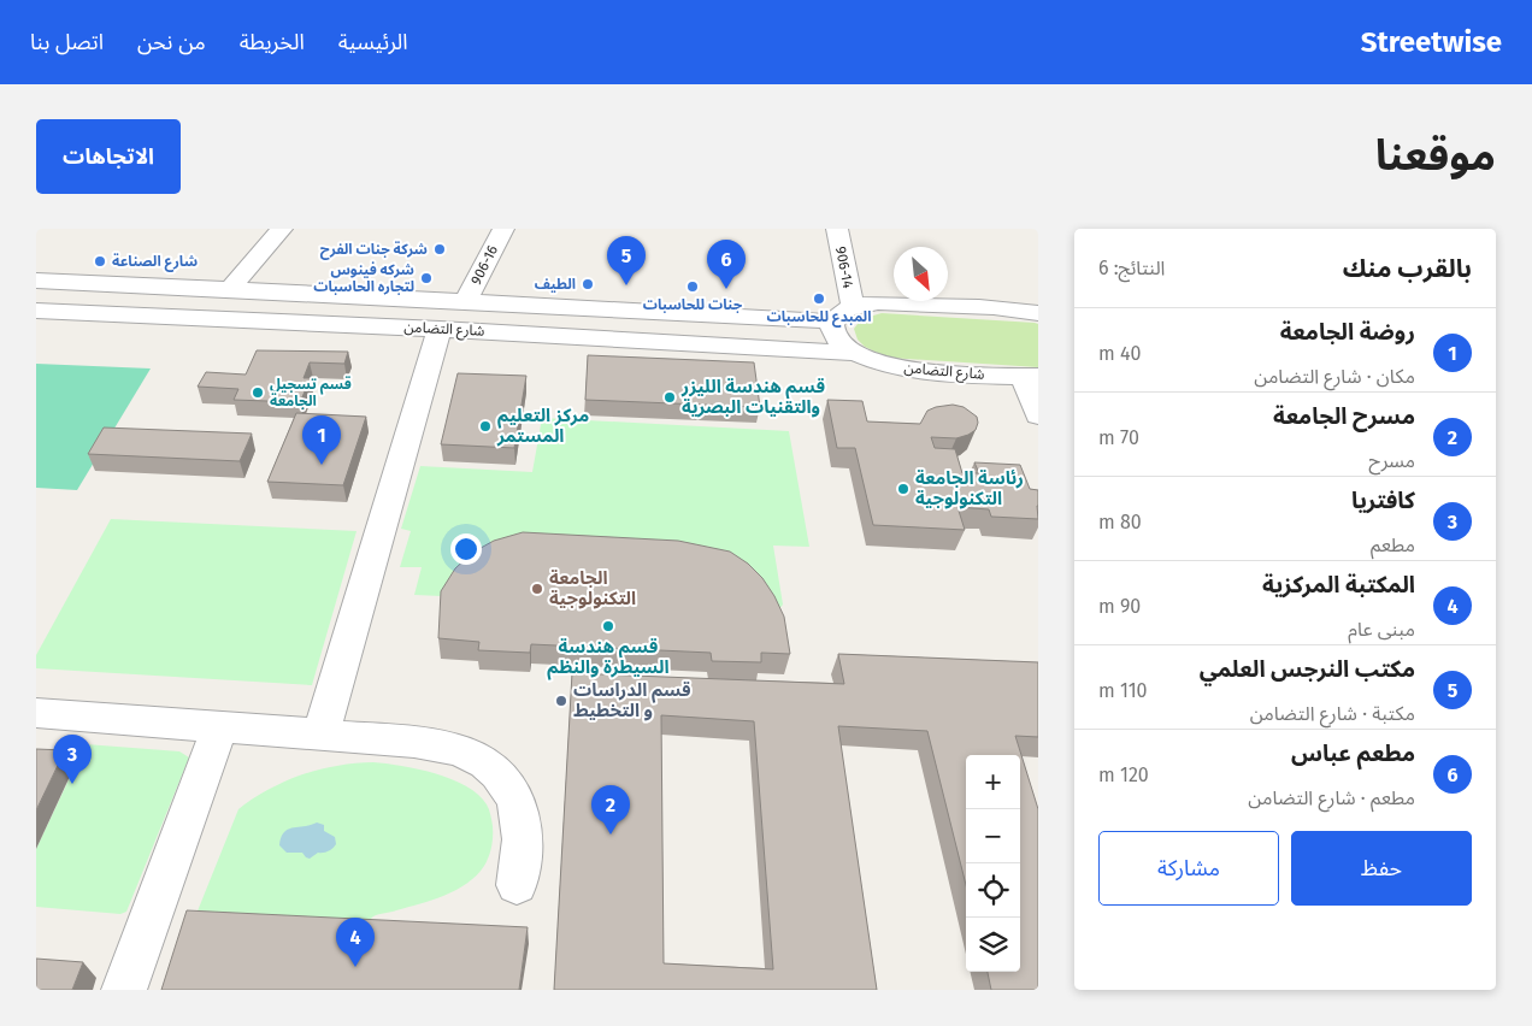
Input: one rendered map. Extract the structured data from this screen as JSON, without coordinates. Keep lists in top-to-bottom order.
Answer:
{
  "streets": {
    "street": ["906-16", "906-14", "شارع التضامن"]
  },
  "crossings": [
    ["906-16", "شارع التضامن"],
    ["906-14", "شارع التضامن"]
  ],
  "places": [
    "شركة جنات الفرح",
    "شارع الصناعة",
    "شركه فينوس لتجاره الحاسبات",
    "الطيف",
    "جنات للحاسبات",
    "المبدع للحاسبات",
    "قسم تسجيل الجامعة",
    "قسم هندسة الليزر والتقنيات البصرية",
    "مركز التعليم المستمر",
    "رئاسة الجامعة التكنولوجية",
    "الجامعة التكنولوجية",
    "قسم هندسة السيطرة والنظم",
    "قسم الدراسات و التخطيط"
  ],
  "north": "bottom right",
  "page": {
    "header": "Streetwise",
    "nav": [
      "الرئيسية",
      "الخريطة",
      "من نحن",
      "اتصل بنا"
    ],
    "title": "موقعنا",
    "buttons": [
      "الاتجاهات",
      ["حفظ", "مشاركة"]
    ],
    "heading": ["بالقرب منك", "النتائج: 6"],
    "pins": [
      "5",
      "6",
      "1",
      "3",
      "2",
      "4"
    ],
    "list": [
      {
        "mark": "1",
        "name": "روضة الجامعة",
        "note": "مكان · شارع التضامن",
        "value": "40 m"
      },
      {
        "mark": "2",
        "name": "مسرح الجامعة",
        "note": "مسرح",
        "value": "70 m"
      },
      {
        "mark": "3",
        "name": "كافتريا",
        "note": "مطعم",
        "value": "80 m"
      },
      {
        "mark": "4",
        "name": "المكتبة المركزية",
        "note": "مبنى عام",
        "value": "90 m"
      },
      {
        "mark": "5",
        "name": "مكتب النرجس العلمي",
        "note": "مكتبة · شارع التضامن",
        "value": "110 m"
      },
      {
        "mark": "6",
        "name": "مطعم عباس",
        "note": "مطعم · شارع التضامن",
        "value": "120 m"
      }
    ],
    "map_buttons": ["+", "−"]
  }
}
